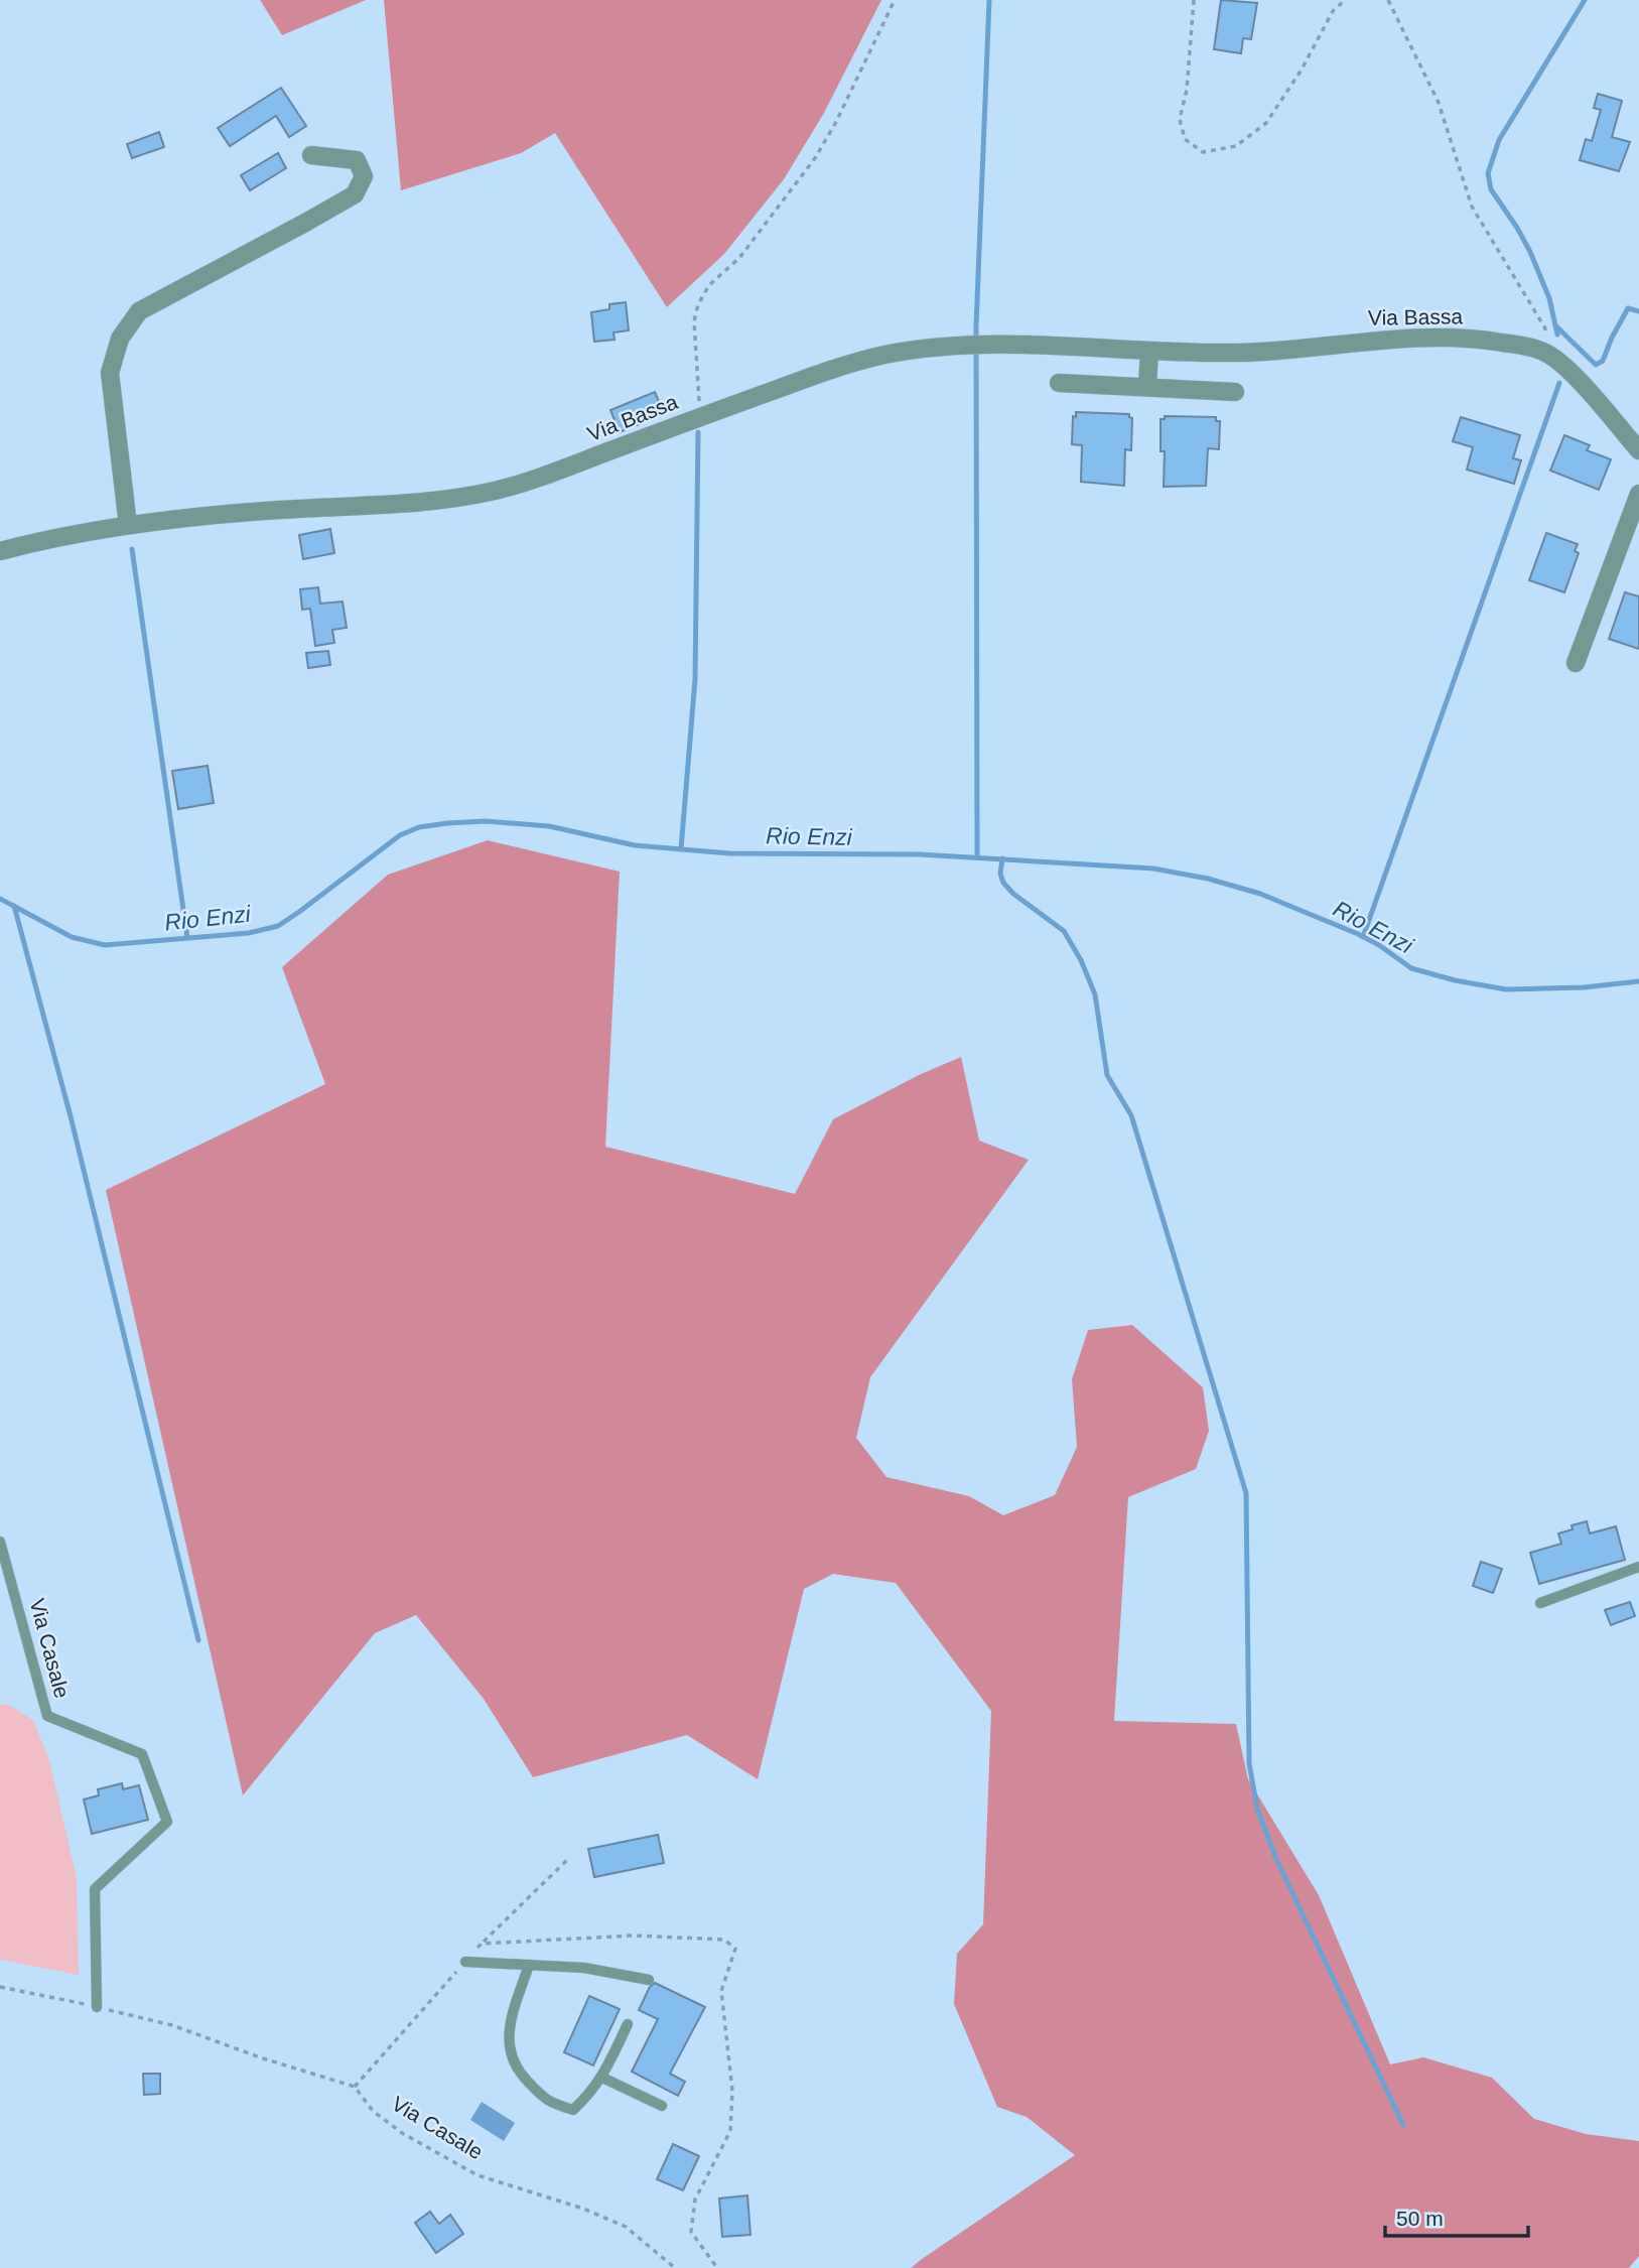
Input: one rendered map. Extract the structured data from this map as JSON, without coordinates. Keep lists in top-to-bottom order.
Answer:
{
  "streets": {
    "street": ["Via Bassa"],
    "lane": ["Via Casale"]
  },
  "water": ["Rio Enzi"],
  "scale_bar": "50 m"
}
